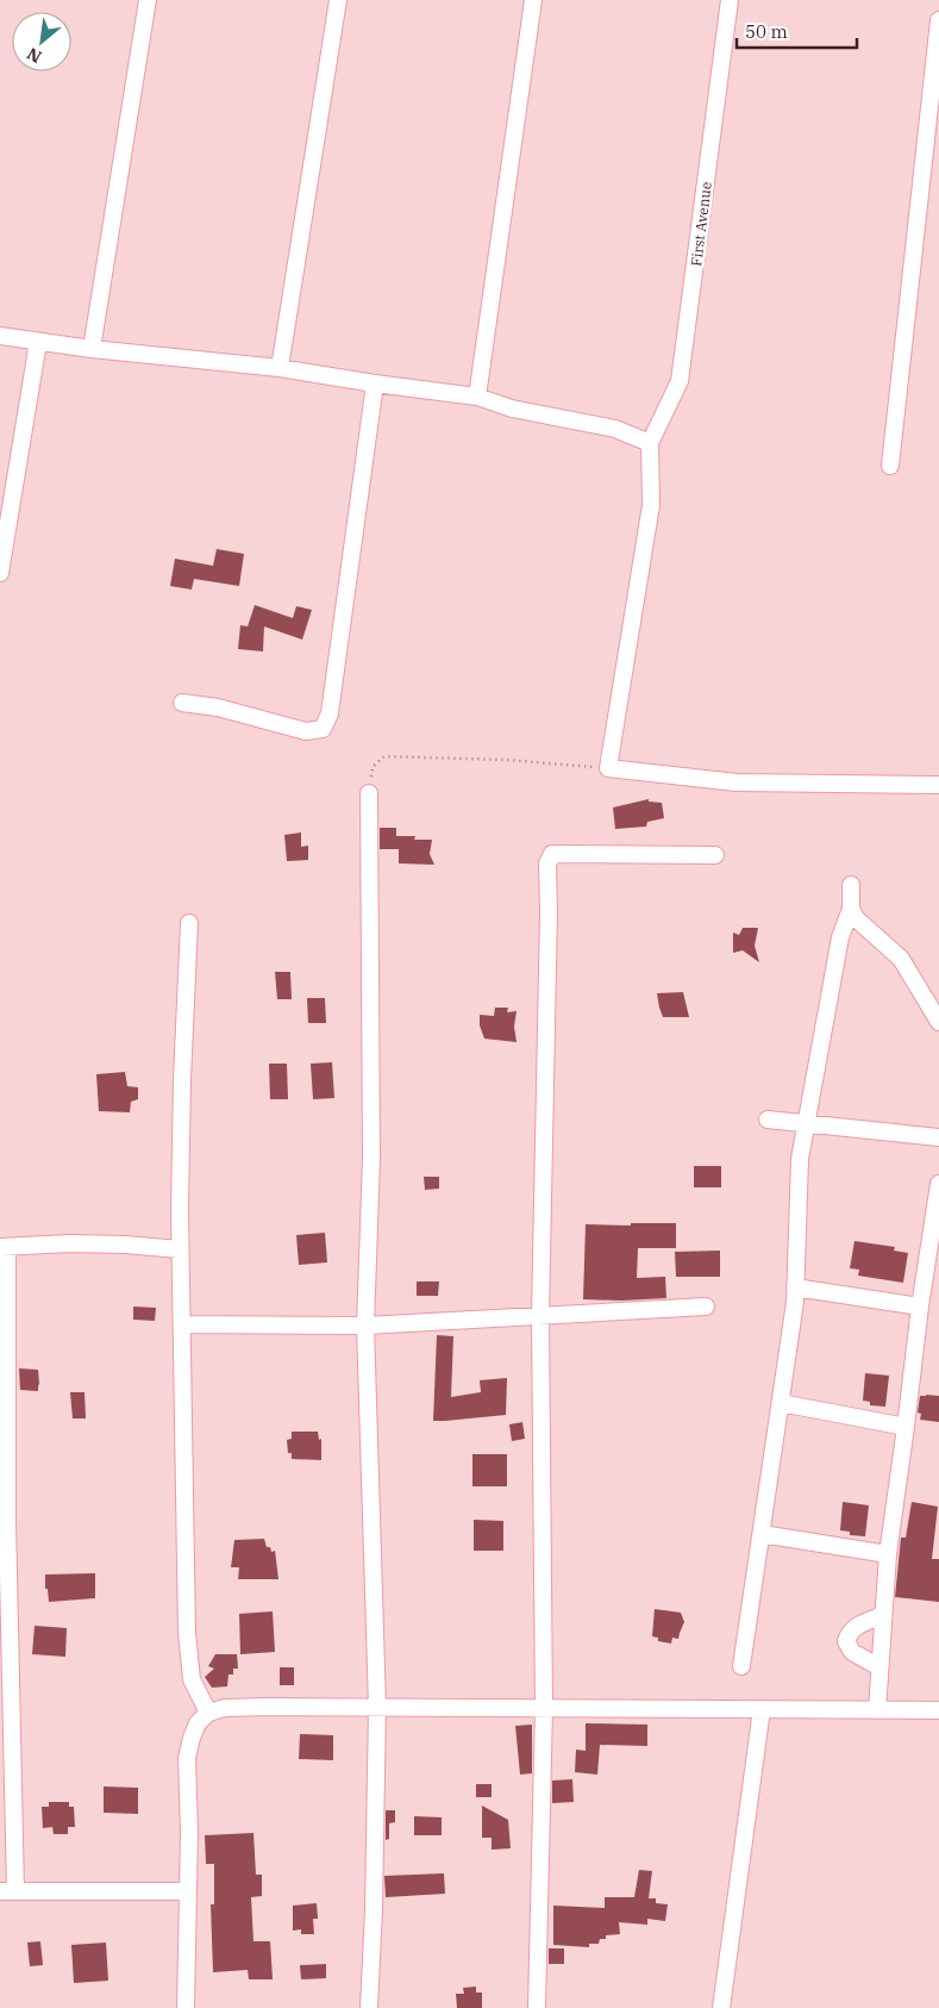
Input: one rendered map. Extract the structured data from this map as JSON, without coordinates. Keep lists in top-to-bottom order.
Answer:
{
  "streets": {
    "street": ["First Avenue"]
  },
  "scale_bar": "50 m",
  "north": "bottom left"
}
